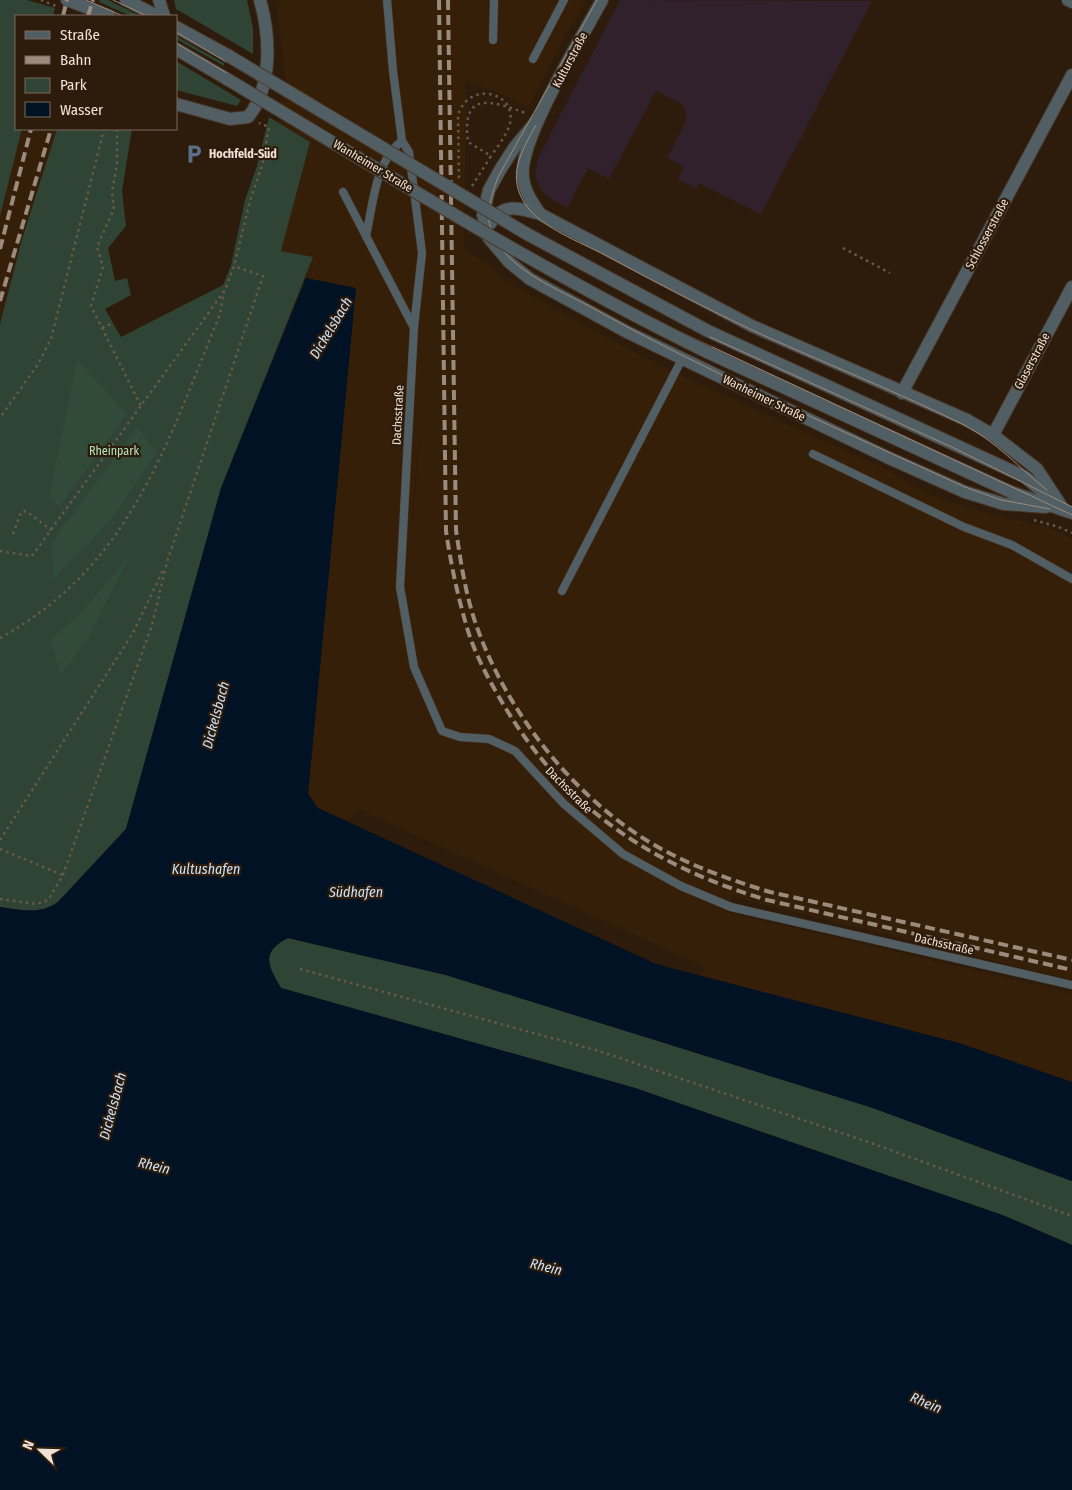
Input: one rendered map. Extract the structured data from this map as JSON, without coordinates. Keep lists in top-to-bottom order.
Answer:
{
  "streets": {
    "street": [
      "Kulturstraße",
      "Wanheimer Straße",
      "Schlosserstraße",
      "Glaserstraße"
    ],
    "lane": ["Dachsstraße"]
  },
  "crossings": [
    ["Kulturstraße", "Wanheimer Straße"]
  ],
  "water": [
    "Dickelsbach",
    "Kultushafen",
    "Südhafen",
    "Rhein"
  ],
  "parks": ["Rheinpark"],
  "places": {
    "parking": ["Hochfeld-Süd"]
  },
  "legend": [
    "Straße",
    "Bahn",
    "Park",
    "Wasser"
  ],
  "north": "top left"
}
